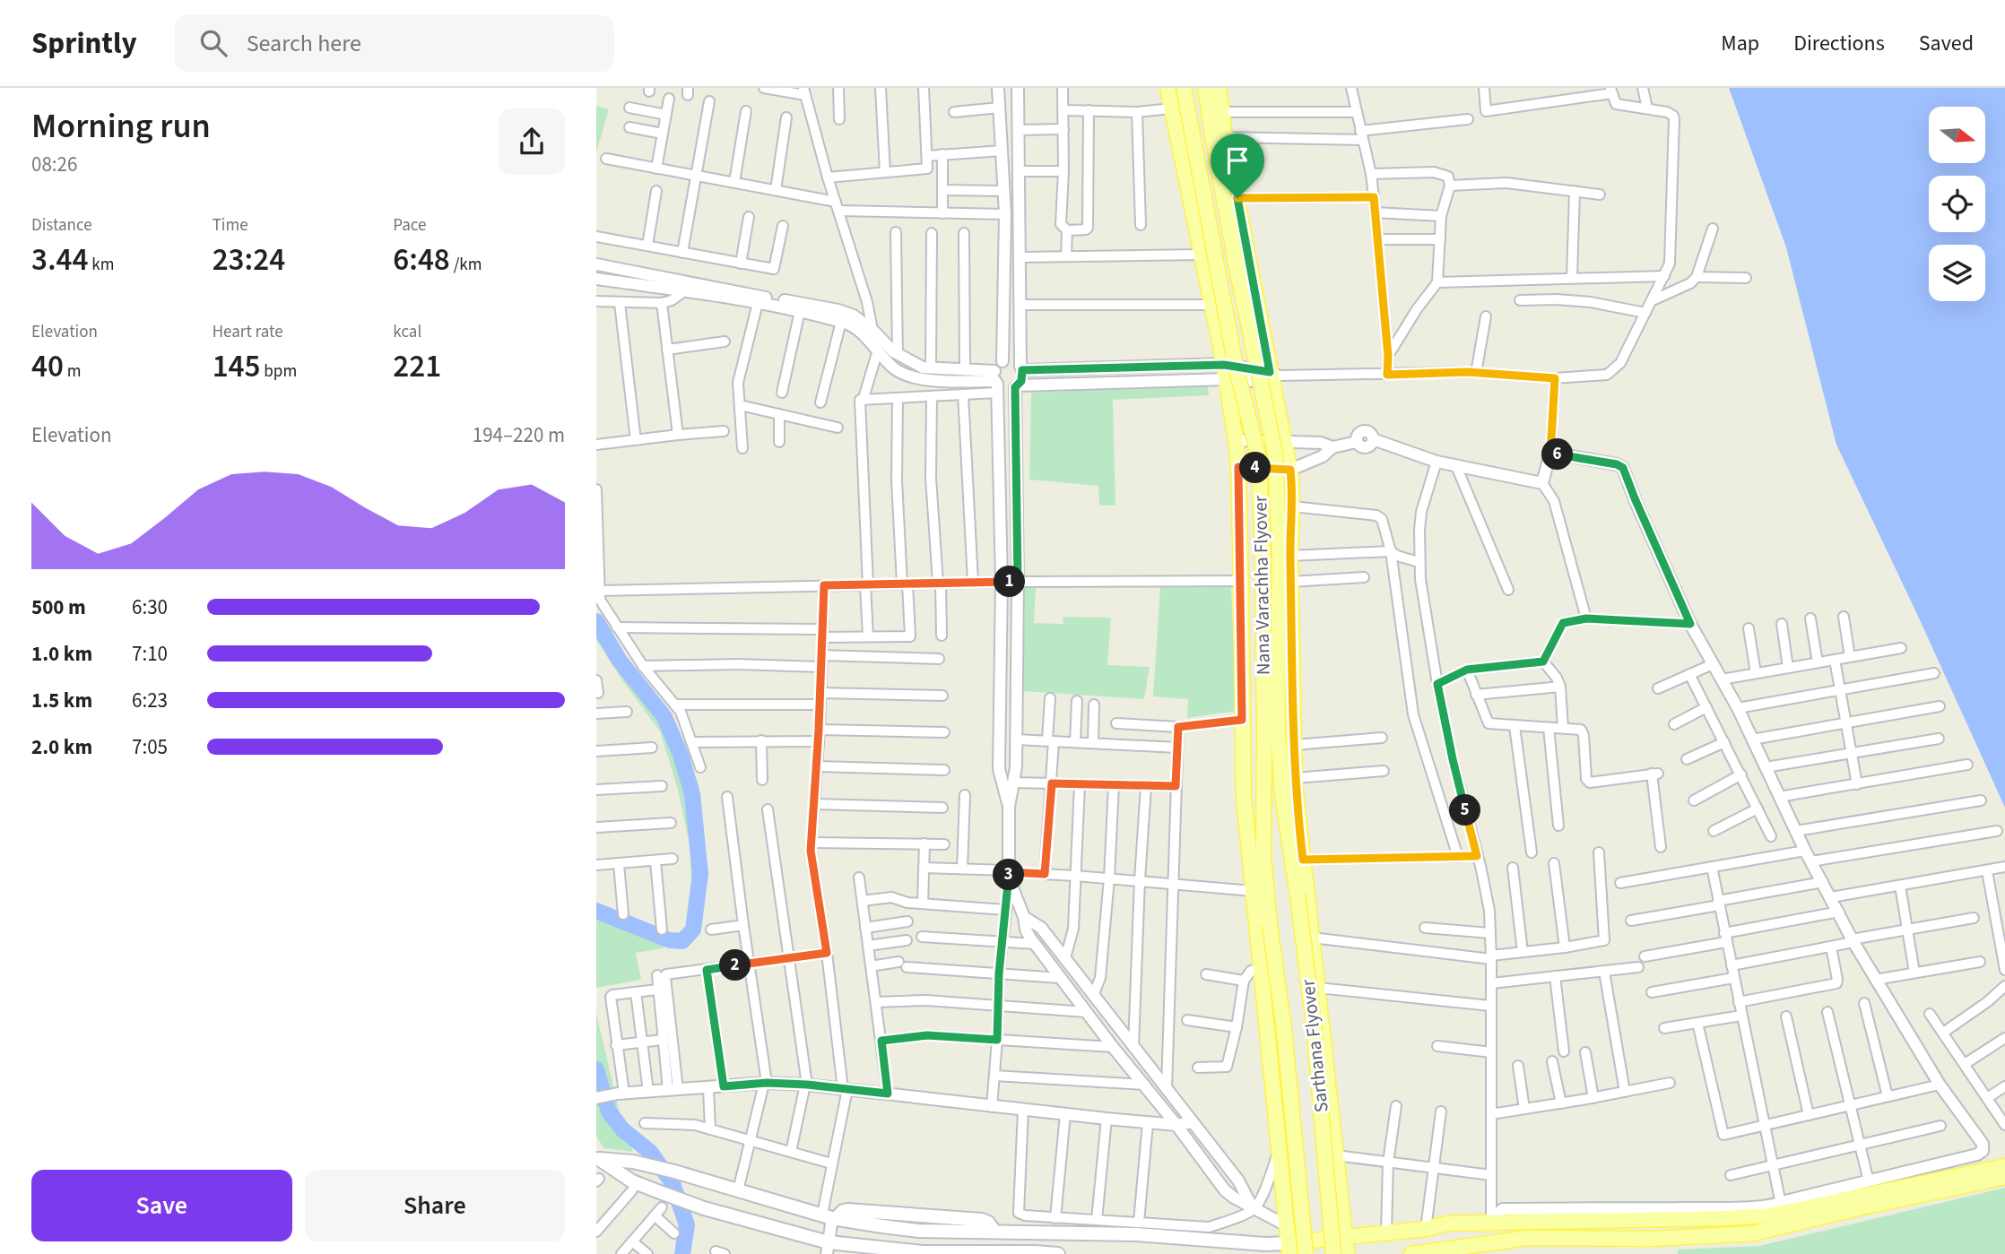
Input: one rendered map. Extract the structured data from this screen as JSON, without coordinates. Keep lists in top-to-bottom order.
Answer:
{
  "streets": {
    "main road": ["Nana Varachha Flyover", "Sarthana Flyover"]
  },
  "crossings": [
    ["Nana Varachha Flyover", "Sarthana Flyover"]
  ],
  "north": "right",
  "page": {
    "header": "Sprintly",
    "search": "Search here",
    "nav": ["Map", "Directions", "Saved"],
    "heading": ["Morning run", "08:26"],
    "stats": [
      ["Distance", "3.44 km"],
      ["Time", "23:24"],
      ["Pace", "6:48 /km"],
      ["Elevation", "40 m"],
      ["Heart rate", "145 bpm"],
      ["kcal", "221"]
    ],
    "chart": ["Elevation", "194–220 m"],
    "pins": [
      "6",
      "4",
      "1",
      "5",
      "3",
      "2"
    ],
    "list": [
      {
        "name": "500 m",
        "note": "6:30"
      },
      {
        "name": "1.0 km",
        "note": "7:10"
      },
      {
        "name": "1.5 km",
        "note": "6:23"
      },
      {
        "name": "2.0 km",
        "note": "7:05"
      }
    ],
    "buttons": ["Save", "Share"]
  }
}
